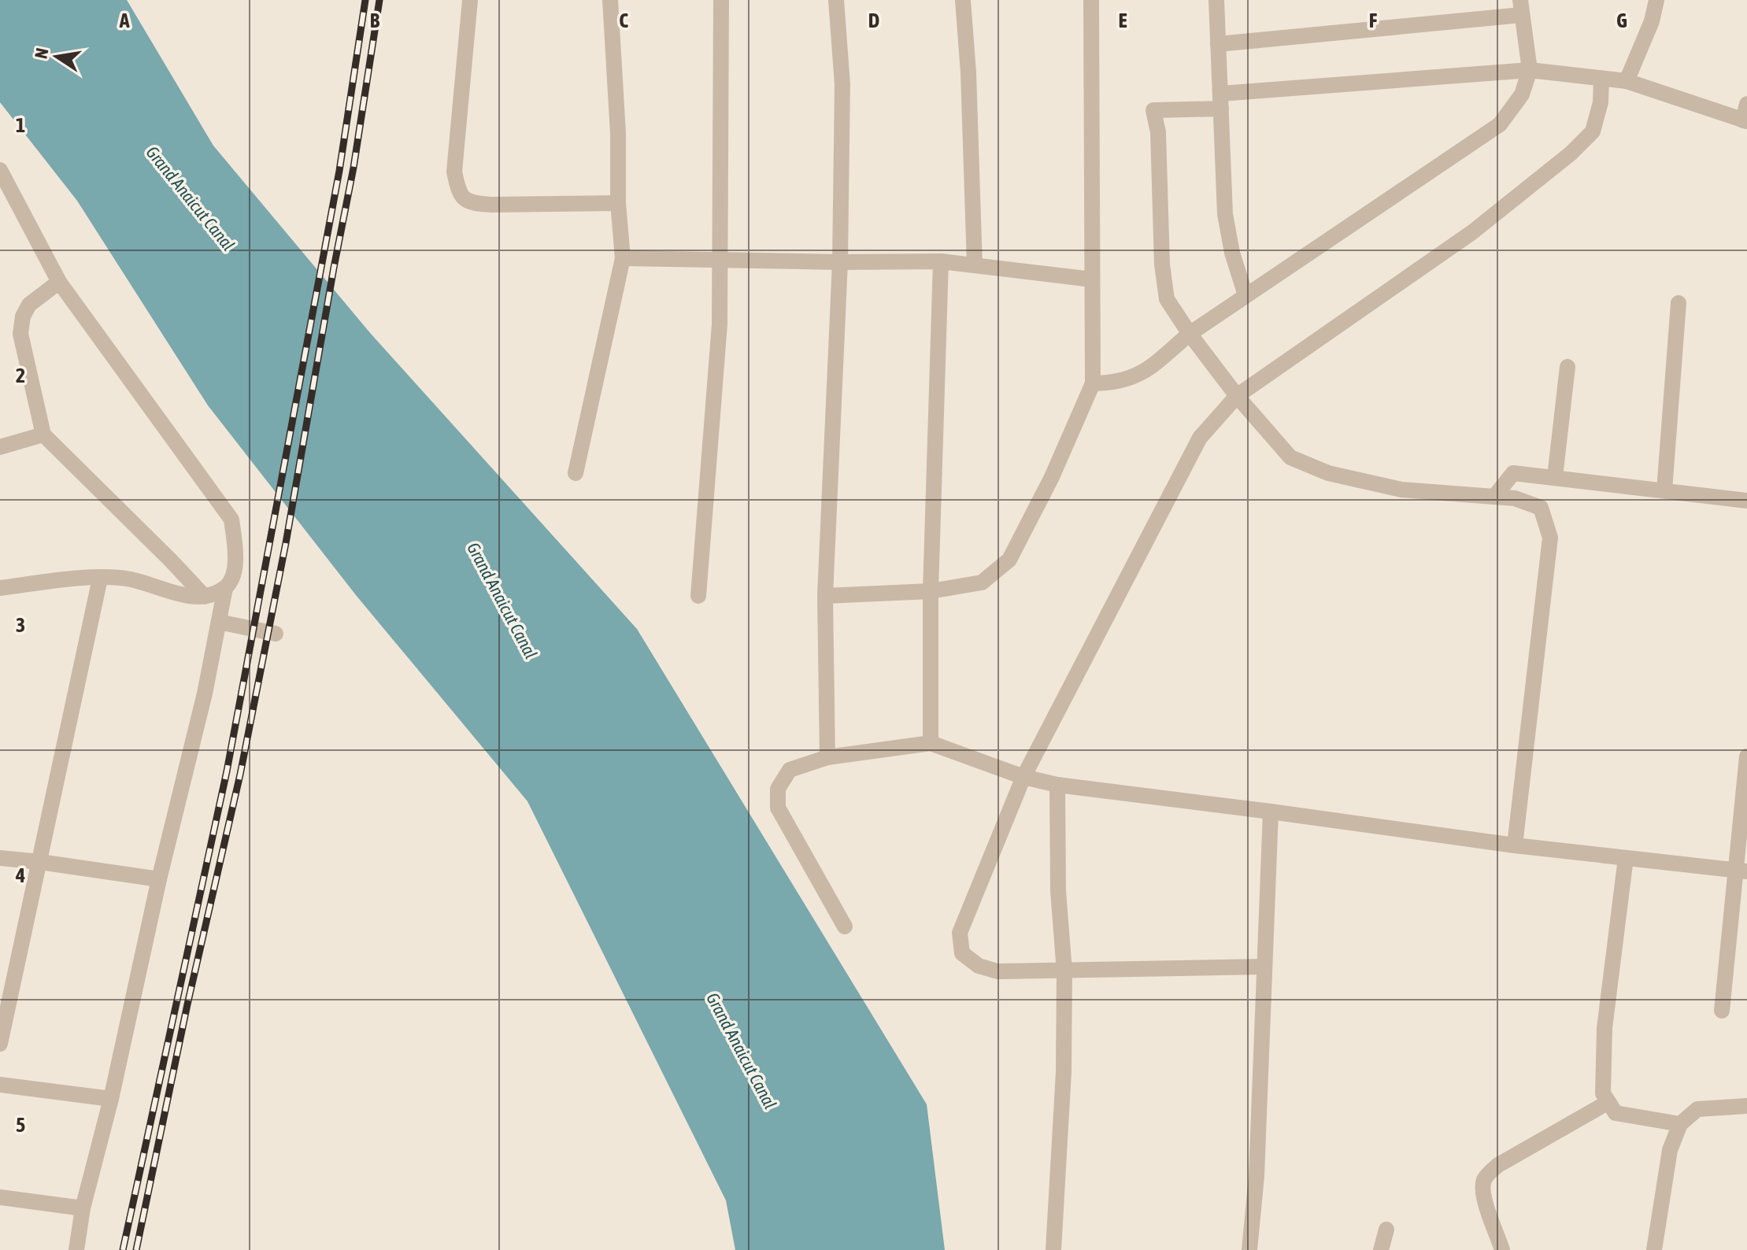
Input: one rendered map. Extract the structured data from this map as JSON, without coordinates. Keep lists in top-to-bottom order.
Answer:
{
  "water": ["Grand Anaicut Canal"],
  "north": "left",
  "grid": {
    "columns": [
      "A",
      "B",
      "C",
      "D",
      "E",
      "F",
      "G"
    ],
    "rows": [
      "1",
      "2",
      "3",
      "4",
      "5"
    ]
  }
}
